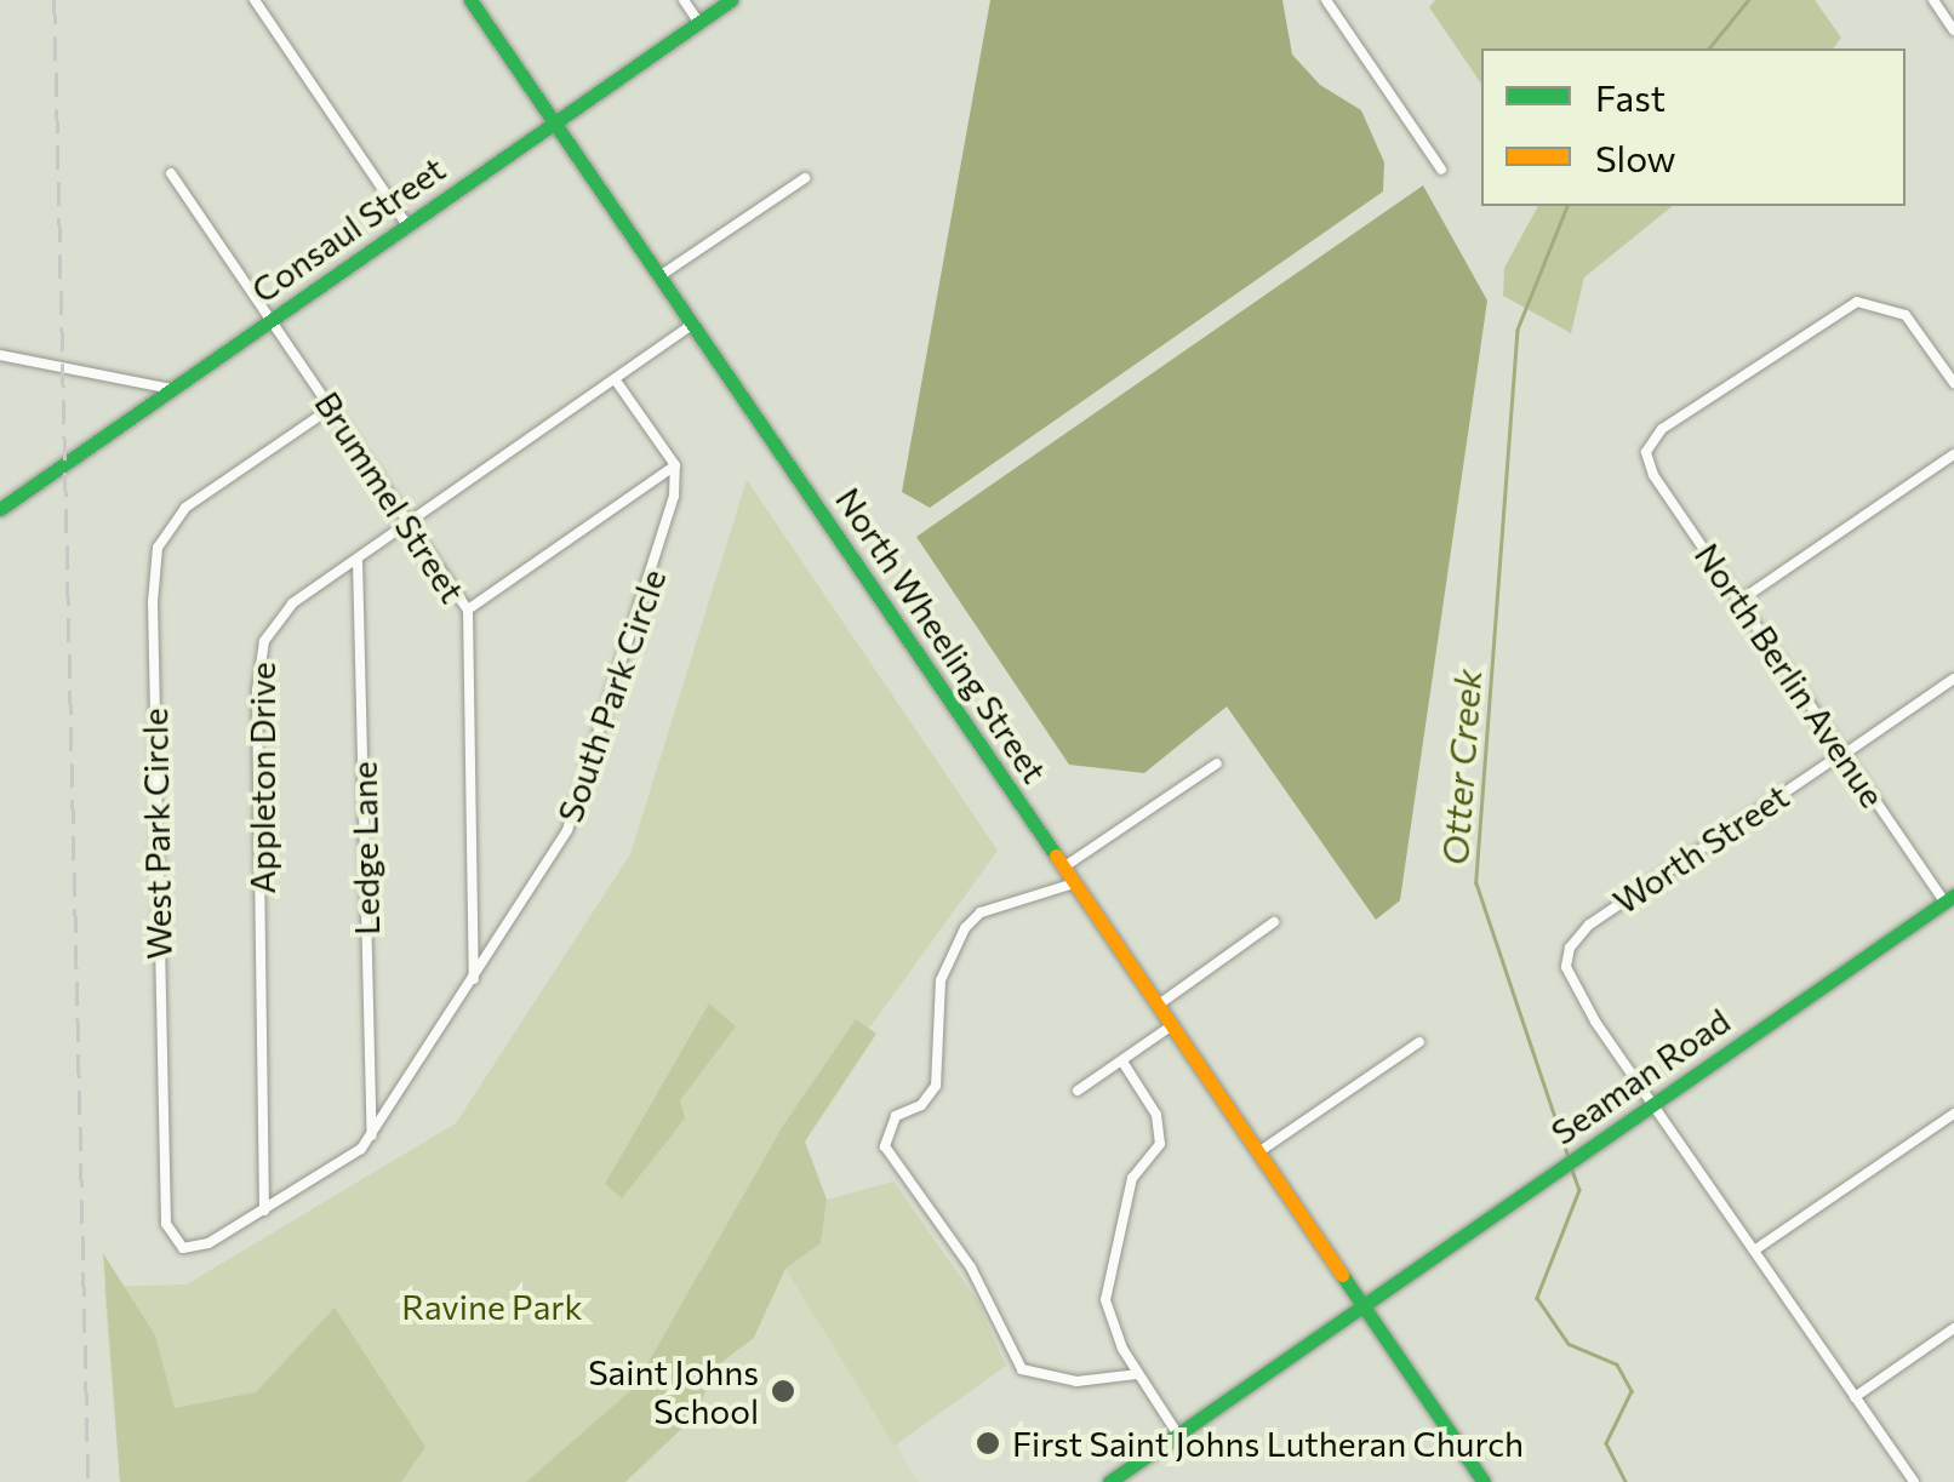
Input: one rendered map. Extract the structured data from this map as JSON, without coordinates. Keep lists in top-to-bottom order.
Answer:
{
  "streets": {
    "street": [
      "Consaul Street",
      "Brummel Street",
      "North Wheeling Street",
      "North Berlin Avenue",
      "South Park Circle",
      "Appleton Drive",
      "West Park Circle",
      "Ledge Lane",
      "Worth Street",
      "Seaman Road"
    ]
  },
  "crossings": [
    ["Consaul Street", "Brummel Street"],
    ["Consaul Street", "North Wheeling Street"],
    ["Brummel Street", "South Park Circle"],
    ["Brummel Street", "Appleton Drive"],
    ["Brummel Street", "West Park Circle"],
    ["North Wheeling Street", "Appleton Drive"],
    ["North Wheeling Street", "Seaman Road"],
    ["North Berlin Avenue", "Worth Street"],
    ["North Berlin Avenue", "Seaman Road"],
    ["South Park Circle", "Appleton Drive"],
    ["South Park Circle", "West Park Circle"],
    ["South Park Circle", "Ledge Lane"],
    ["Appleton Drive", "West Park Circle"],
    ["Appleton Drive", "Ledge Lane"],
    ["Worth Street", "Seaman Road"]
  ],
  "water": ["Otter Creek"],
  "parks": ["Ravine Park"],
  "places": ["Saint Johns School", "First Saint Johns Lutheran Church"],
  "legend": ["Fast", "Slow"]
}
